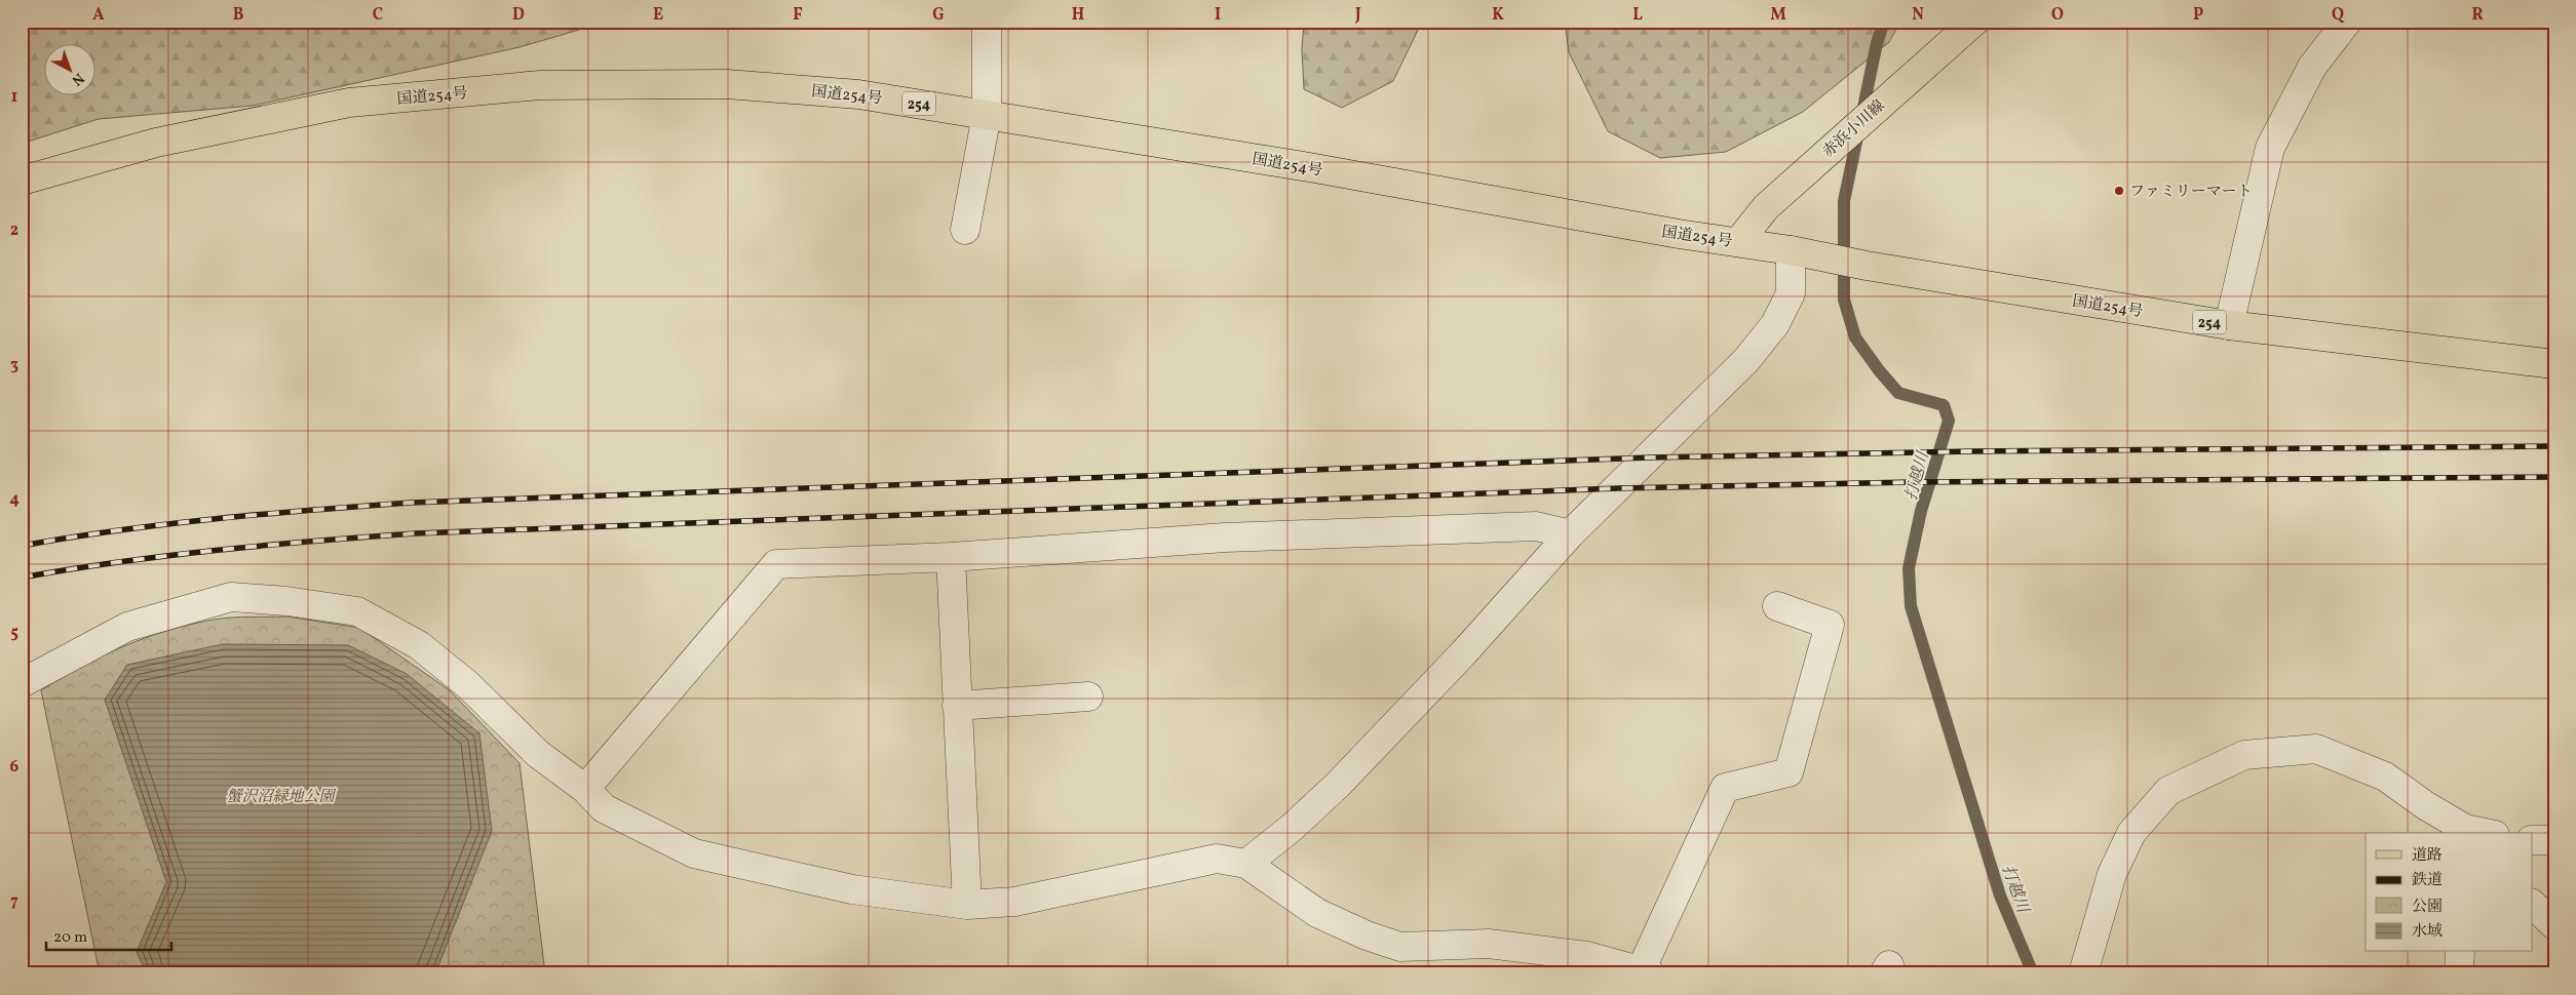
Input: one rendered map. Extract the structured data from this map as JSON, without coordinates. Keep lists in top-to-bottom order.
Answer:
{
  "streets": {
    "main road": ["国道254号", "254", "赤浜小川線"]
  },
  "crossings": [
    ["国道254号", "赤浜小川線"]
  ],
  "water": ["打越川"],
  "parks": ["蟹沢沼緑地公園"],
  "places": ["ファミリーマート"],
  "legend": [
    "道路",
    "鉄道",
    "公園",
    "水域"
  ],
  "scale_bar": "20 m",
  "north": "bottom right",
  "grid": {
    "columns": [
      "A",
      "B",
      "C",
      "D",
      "E",
      "F",
      "G",
      "H",
      "I",
      "J",
      "K",
      "L",
      "M",
      "N",
      "O",
      "P",
      "Q",
      "R"
    ],
    "rows": [
      "1",
      "2",
      "3",
      "4",
      "5",
      "6",
      "7"
    ]
  }
}
